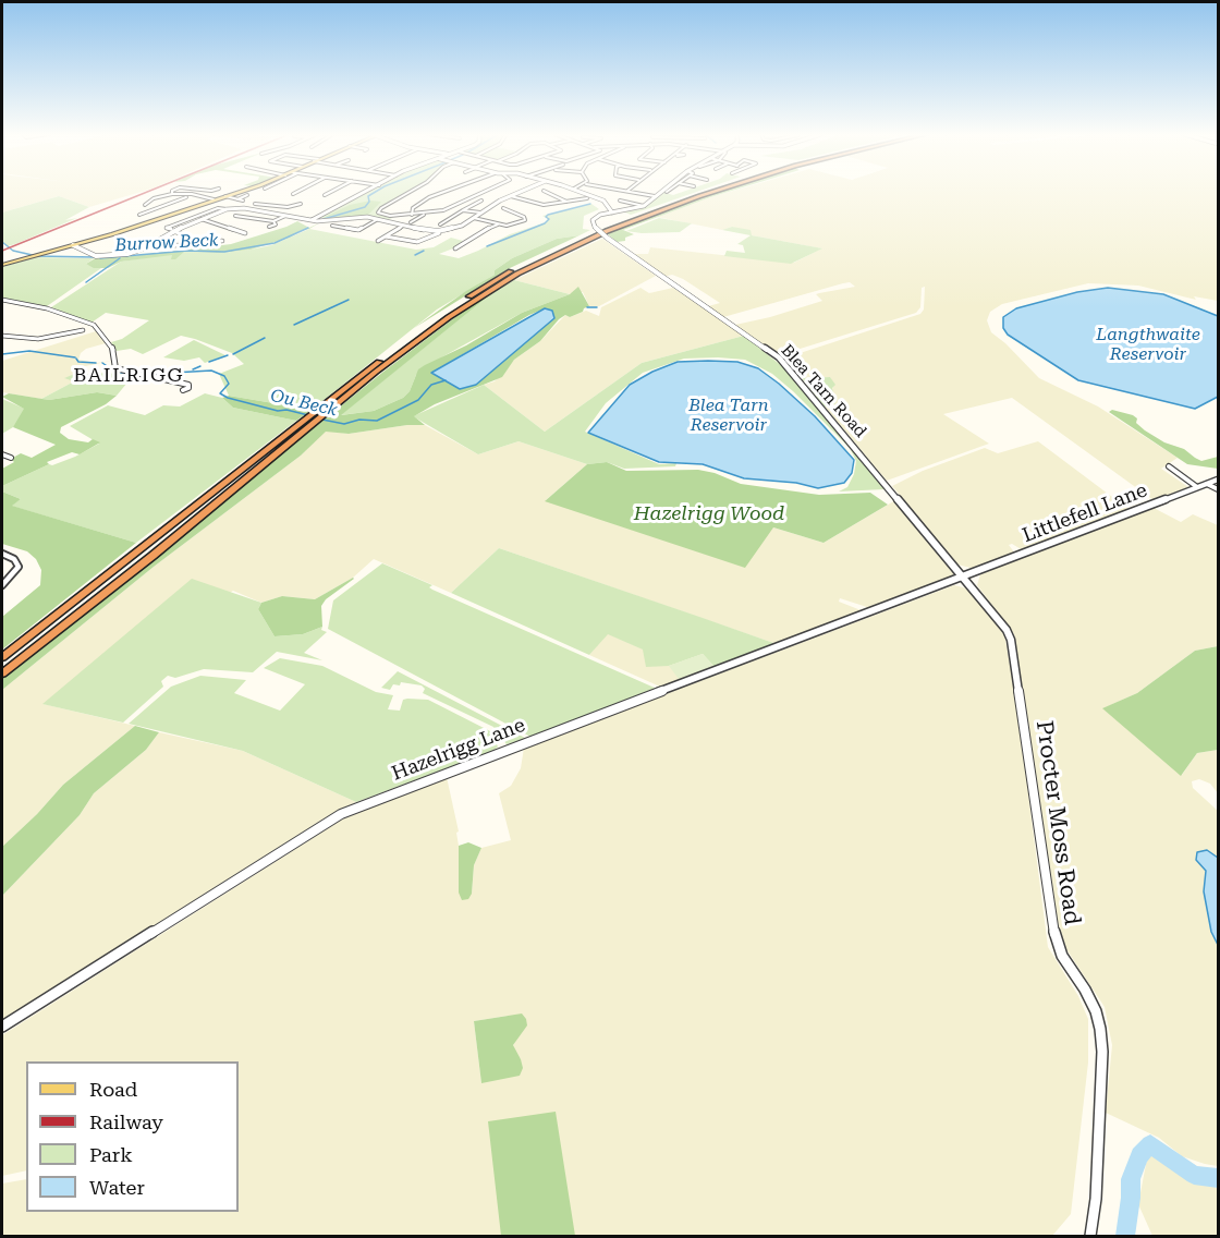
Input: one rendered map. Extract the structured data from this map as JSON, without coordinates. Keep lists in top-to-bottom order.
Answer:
{
  "streets": {
    "street": [
      "Blea Tarn Road",
      "Littlefell Lane",
      "Hazelrigg Lane",
      "Procter Moss Road"
    ]
  },
  "crossings": [
    ["Blea Tarn Road", "Littlefell Lane"],
    ["Blea Tarn Road", "Hazelrigg Lane"],
    ["Blea Tarn Road", "Procter Moss Road"],
    ["Littlefell Lane", "Hazelrigg Lane"],
    ["Littlefell Lane", "Procter Moss Road"],
    ["Hazelrigg Lane", "Procter Moss Road"]
  ],
  "districts": ["BAILRIGG"],
  "water": [
    "Burrow Beck",
    "Langthwaite Reservoir",
    "Ou Beck",
    "Blea Tarn Reservoir"
  ],
  "parks": ["Hazelrigg Wood"],
  "legend": [
    "Road",
    "Railway",
    "Park",
    "Water"
  ]
}
